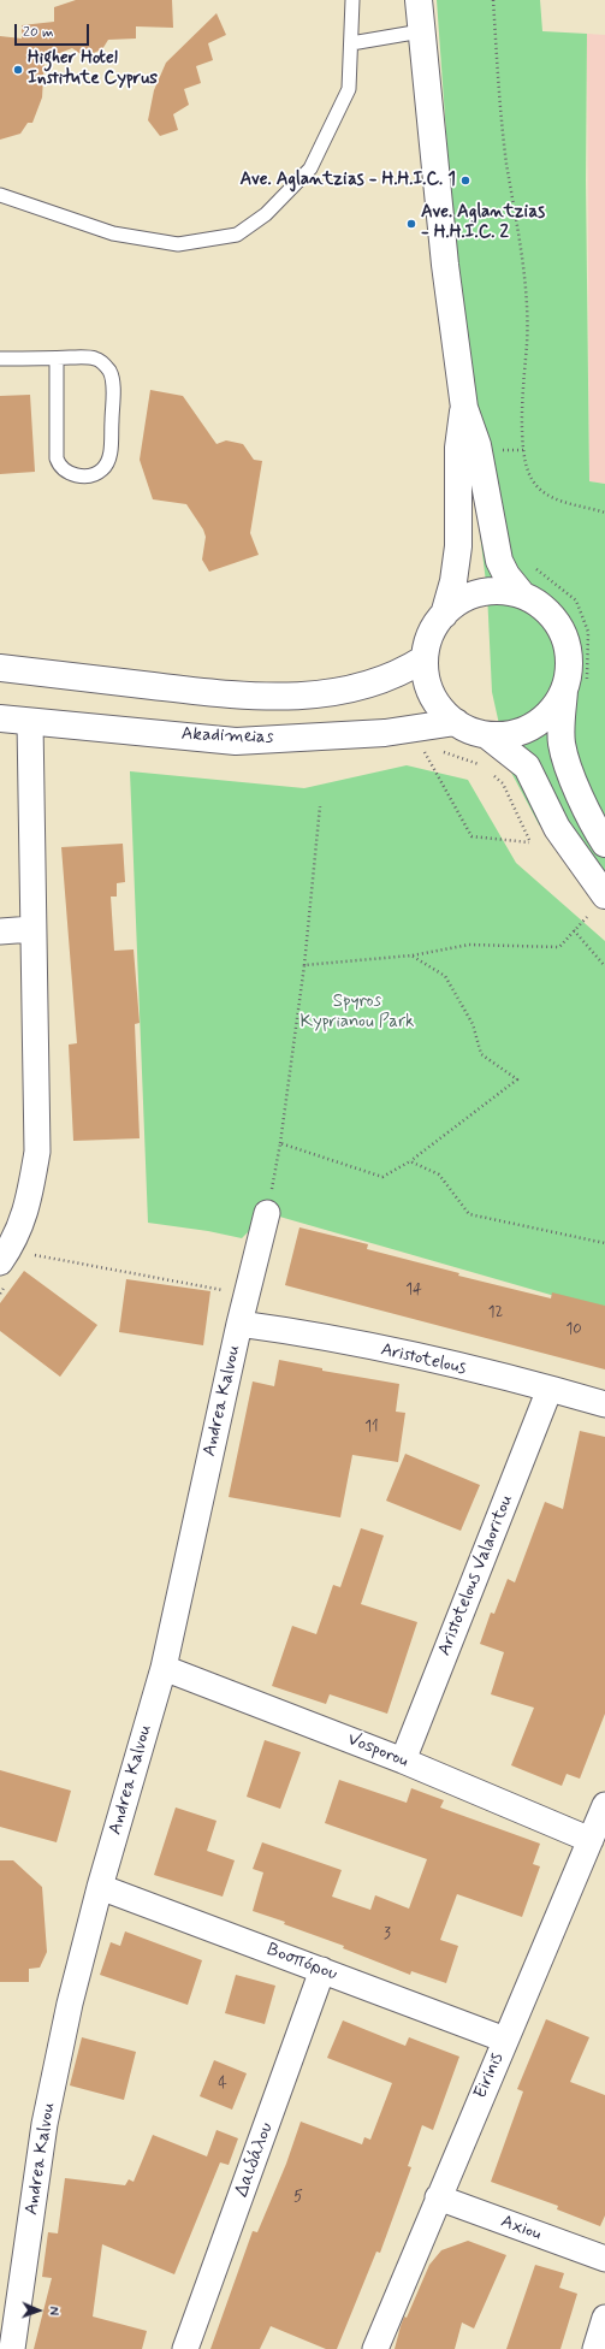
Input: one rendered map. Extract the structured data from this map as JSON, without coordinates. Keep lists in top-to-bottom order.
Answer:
{
  "streets": {
    "main road": ["Akadimeias"],
    "street": [
      "Aristotelous",
      "Andrea Kalvou",
      "Aristotelous Valaoritou",
      "Vosporou",
      "Βοσπόρου",
      "Eirinis",
      "Δαιδάλου",
      "Axiou"
    ]
  },
  "crossings": [
    ["Aristotelous", "Andrea Kalvou"],
    ["Aristotelous", "Aristotelous Valaoritou"],
    ["Andrea Kalvou", "Vosporou"],
    ["Andrea Kalvou", "Βοσπόρου"],
    ["Aristotelous Valaoritou", "Vosporou"],
    ["Vosporou", "Eirinis"],
    ["Βοσπόρου", "Eirinis"],
    ["Βοσπόρου", "Δαιδάλου"],
    ["Eirinis", "Axiou"]
  ],
  "parks": ["Spyros Kyprianou Park"],
  "places": ["Higher Hotel Institute Cyprus", "Ave. Aglantzias - H.H.I.C. 1", "Ave. Aglantzias - H.H.I.C. 2"],
  "house_numbers": [
    "14",
    "12",
    "10",
    "11",
    "3",
    "4",
    "5"
  ],
  "scale_bar": "20 m",
  "north": "right"
}
